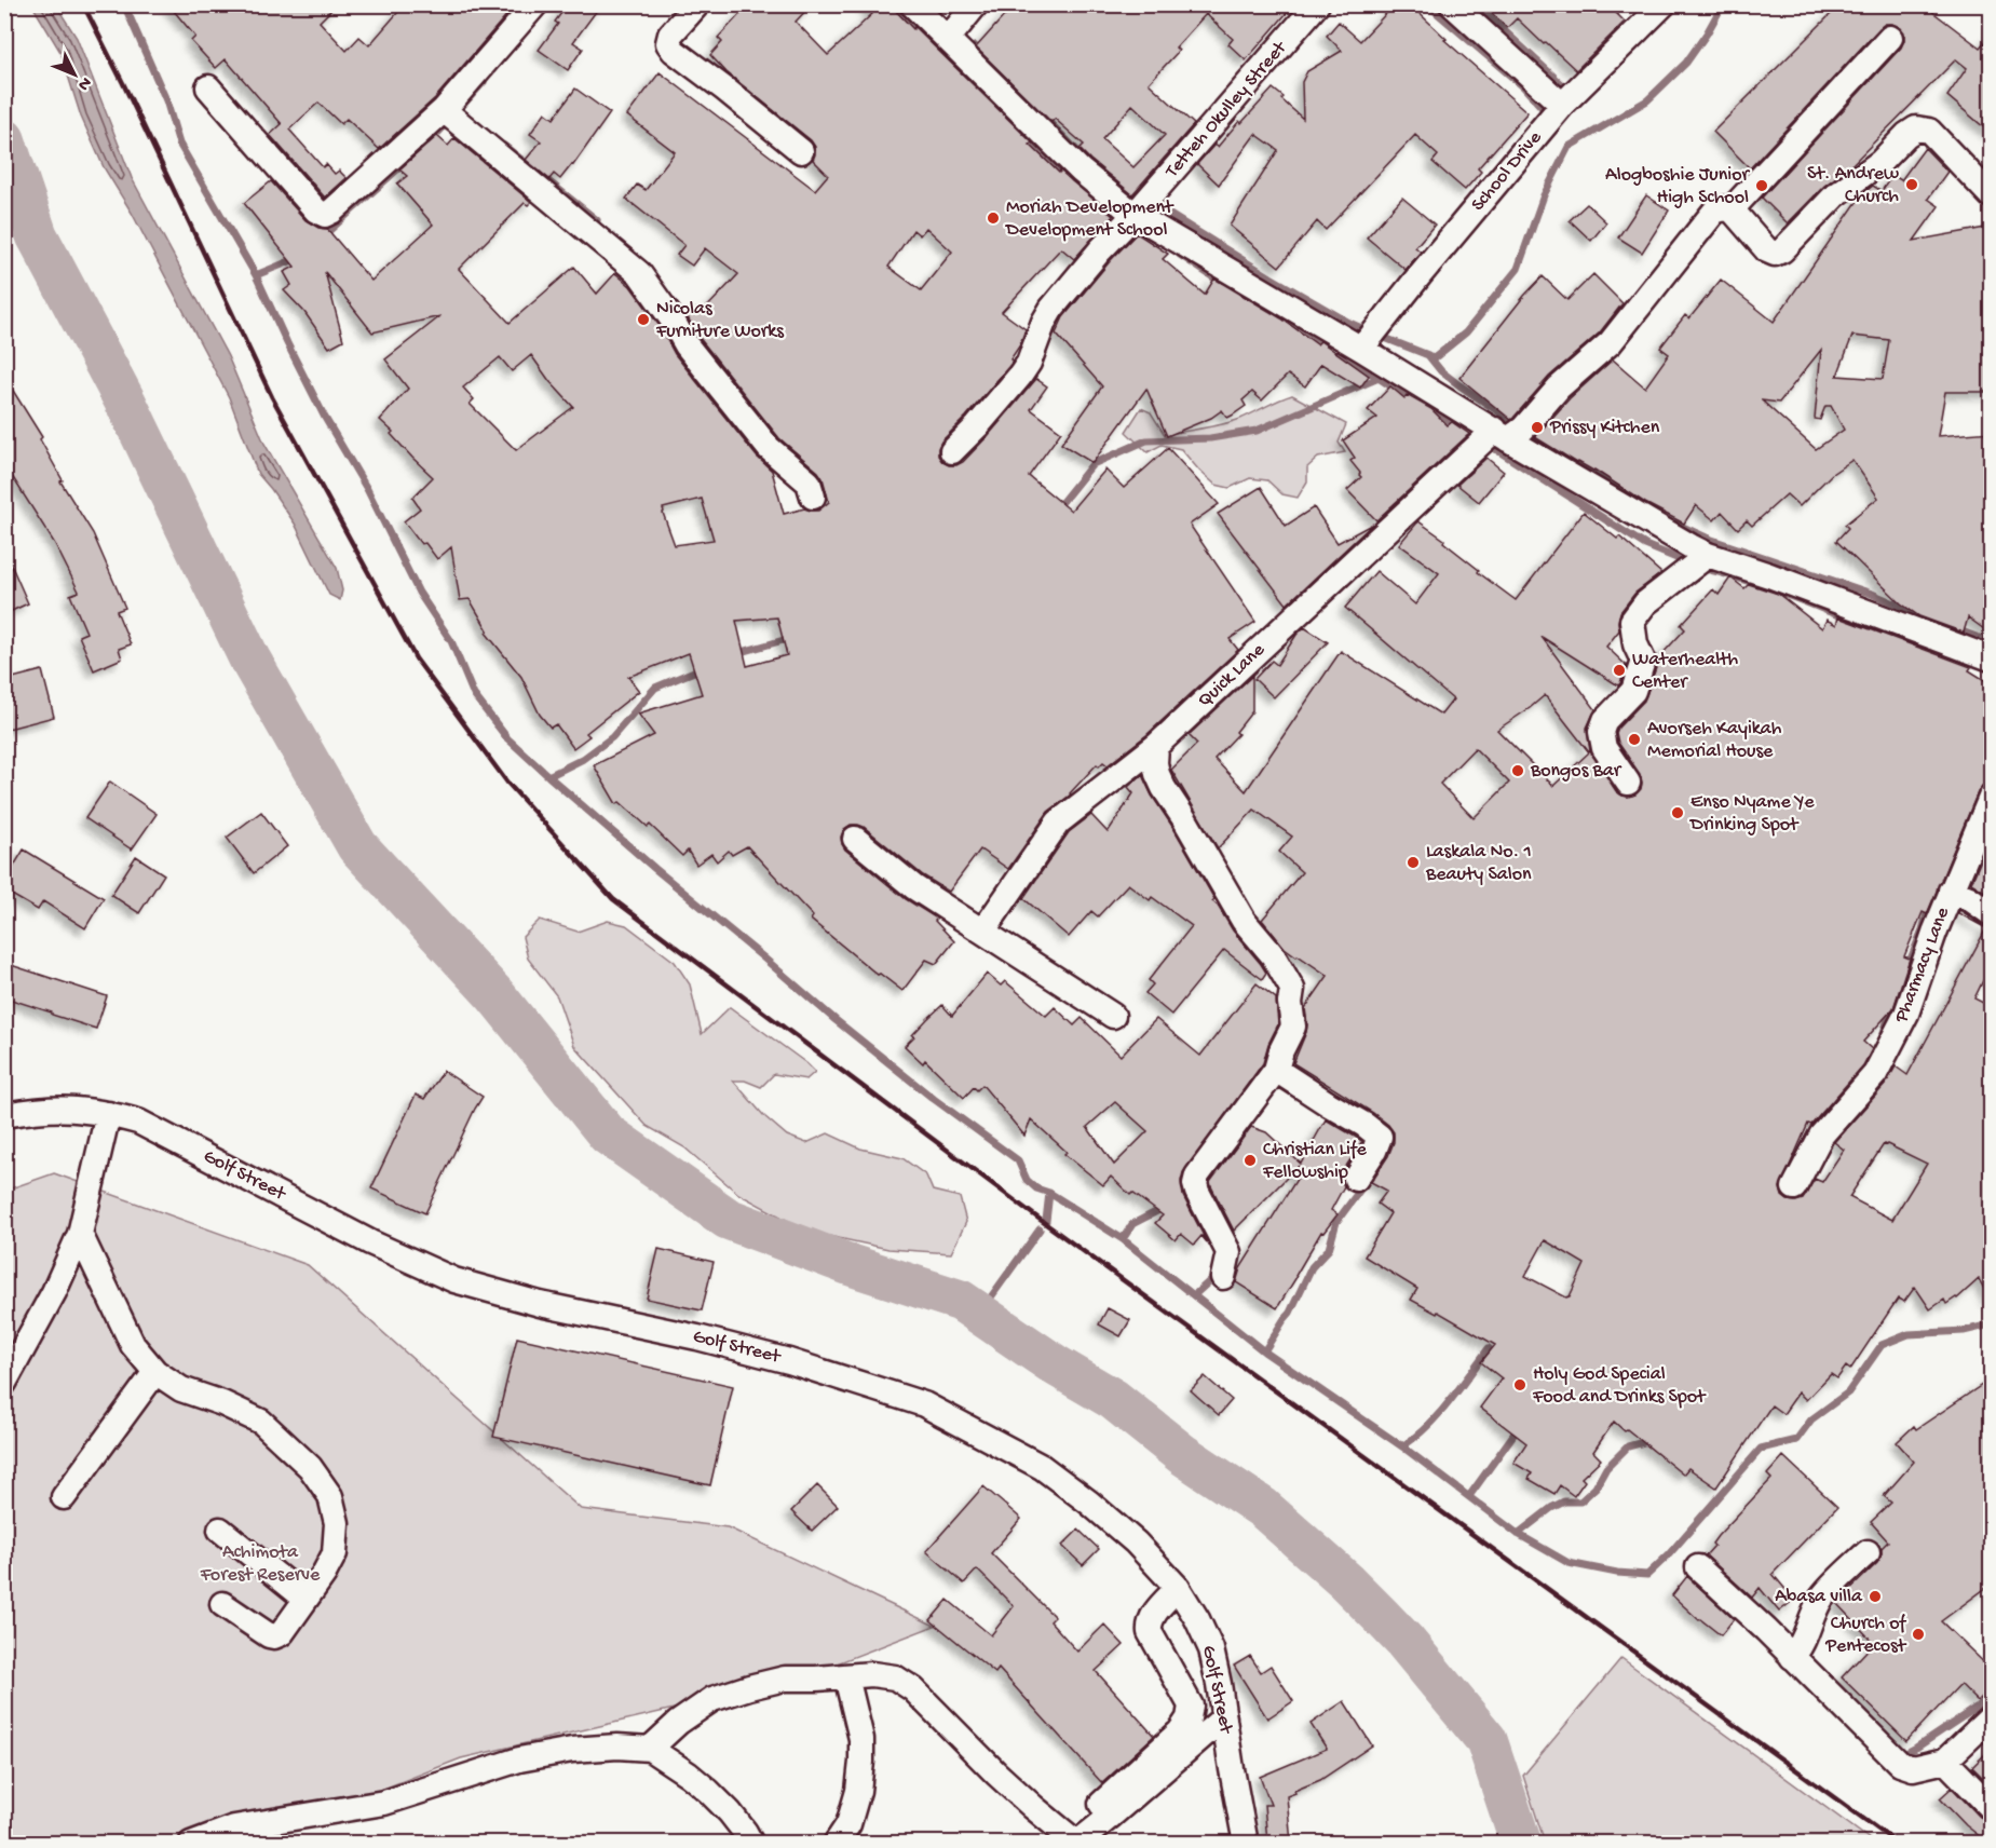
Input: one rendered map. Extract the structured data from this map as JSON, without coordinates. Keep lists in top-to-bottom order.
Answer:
{
  "streets": {
    "street": [
      "Tetteh Okulley Street",
      "School Drive",
      "Quick Lane",
      "Pharmacy Lane",
      "Golf Street"
    ]
  },
  "parks": ["Achimota Forest Reserve"],
  "places": [
    "St. Andrew Church",
    "Alogboshie Junior High School",
    "Moriah Development Development School",
    "Nicolas Furniture Works",
    "Prissy Kitchen",
    "Waterhealth Center",
    "Avorseh Kayikah Memorial House",
    "Bongos Bar",
    "Enso Nyame Ye Drinking Spot",
    "Laskala No. 1 Beauty Salon",
    "Christian Life Fellowship",
    "Holy God Special Food and Drinks Spot",
    "Abasa villa",
    "Church of Pentecost"
  ],
  "north": "bottom right"
}
